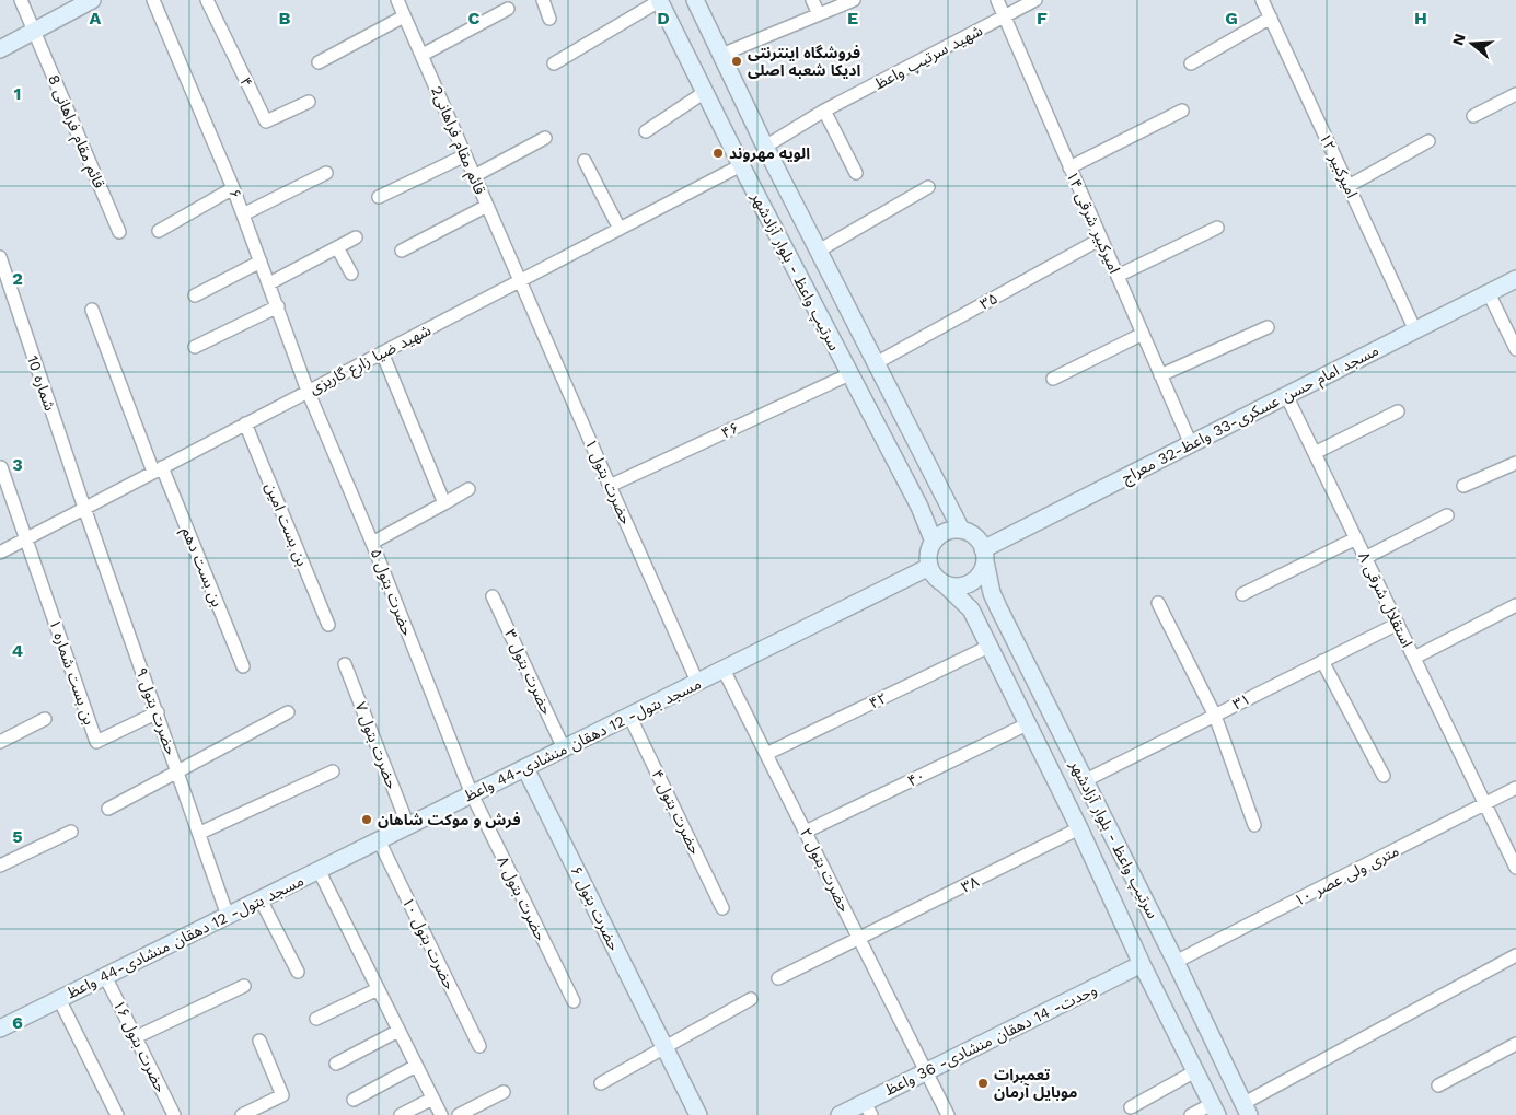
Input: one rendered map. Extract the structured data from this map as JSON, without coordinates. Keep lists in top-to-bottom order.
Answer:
{
  "streets": {
    "main road": [
      "سرتیپ واعظ - بلوار آزادشهر",
      "مسجد امام حسن عسکری-33 واعظ-32 معراج",
      "مسجد بتول- 12 دهقان منشادی-44 واعظ",
      "حضرت بتول ۶",
      "وحدت- 14 دهقان منشادی- 36 واعظ"
    ],
    "street": [
      "شهید سرتیپ واعظ",
      "۴",
      "8 قائم مقام فراهانی",
      "2قائم مقام فراهانی",
      "امیرکبیر ۱۲",
      "۶",
      "۱۴ امیرکبیر شرقی",
      "۳۵",
      "شهید ضیا زارع گاریزی",
      "شماره 10",
      "۴۶",
      "حضرت بتول ۱",
      "بن بست امین",
      "بن بست دهم",
      "حضرت بتول ۵",
      "استقلال شرقی ۸",
      "بن بست شماره ۱",
      "حضرت بتول ۳",
      "۴۲",
      "۳۱",
      "حضرت بتول ۹",
      "حضرت بتول ۷",
      "۴۰",
      "حضرت بتول ۴",
      "حضرت بتول ۲",
      "۱۰ متری ولی عصر",
      "۳۸",
      "حضرت بتول ۸",
      "حضرت بتول ۱۰",
      "حضرت بتول ۱۶"
    ]
  },
  "crossings": [
    ["شهید سرتیپ واعظ", "۱۴ امیرکبیر شرقی"],
    ["شهید سرتیپ واعظ", "سرتیپ واعظ - بلوار آزادشهر"],
    ["2قائم مقام فراهانی", "شهید ضیا زارع گاریزی"],
    ["2قائم مقام فراهانی", "حضرت بتول ۱"],
    ["امیرکبیر ۱۲", "مسجد امام حسن عسکری-33 واعظ-32 معراج"],
    ["۶", "شهید ضیا زارع گاریزی"],
    ["۶", "حضرت بتول ۵"],
    ["۱۴ امیرکبیر شرقی", "۳۵"],
    ["۱۴ امیرکبیر شرقی", "مسجد امام حسن عسکری-33 واعظ-32 معراج"],
    ["سرتیپ واعظ - بلوار آزادشهر", "۳۵"],
    ["سرتیپ واعظ - بلوار آزادشهر", "شهید ضیا زارع گاریزی"],
    ["سرتیپ واعظ - بلوار آزادشهر", "مسجد امام حسن عسکری-33 واعظ-32 معراج"],
    ["سرتیپ واعظ - بلوار آزادشهر", "۴۶"],
    ["سرتیپ واعظ - بلوار آزادشهر", "۴۲"],
    ["سرتیپ واعظ - بلوار آزادشهر", "۳۱"],
    ["سرتیپ واعظ - بلوار آزادشهر", "مسجد بتول- 12 دهقان منشادی-44 واعظ"],
    ["سرتیپ واعظ - بلوار آزادشهر", "۴۰"],
    ["سرتیپ واعظ - بلوار آزادشهر", "۱۰ متری ولی عصر"],
    ["سرتیپ واعظ - بلوار آزادشهر", "۳۸"],
    ["سرتیپ واعظ - بلوار آزادشهر", "وحدت- 14 دهقان منشادی- 36 واعظ"],
    ["شهید ضیا زارع گاریزی", "شماره 10"],
    ["شهید ضیا زارع گاریزی", "حضرت بتول ۱"],
    ["شهید ضیا زارع گاریزی", "بن بست امین"],
    ["شهید ضیا زارع گاریزی", "بن بست دهم"],
    ["شهید ضیا زارع گاریزی", "حضرت بتول ۵"],
    ["شهید ضیا زارع گاریزی", "بن بست شماره ۱"],
    ["شهید ضیا زارع گاریزی", "حضرت بتول ۹"],
    ["شماره 10", "حضرت بتول ۹"],
    ["مسجد امام حسن عسکری-33 واعظ-32 معراج", "استقلال شرقی ۸"],
    ["مسجد امام حسن عسکری-33 واعظ-32 معراج", "مسجد بتول- 12 دهقان منشادی-44 واعظ"],
    ["۴۶", "حضرت بتول ۱"],
    ["حضرت بتول ۱", "مسجد بتول- 12 دهقان منشادی-44 واعظ"],
    ["حضرت بتول ۵", "مسجد بتول- 12 دهقان منشادی-44 واعظ"],
    ["حضرت بتول ۵", "حضرت بتول ۸"],
    ["استقلال شرقی ۸", "۳۱"],
    ["استقلال شرقی ۸", "۱۰ متری ولی عصر"],
    ["بن بست شماره ۱", "حضرت بتول ۹"],
    ["حضرت بتول ۳", "مسجد بتول- 12 دهقان منشادی-44 واعظ"],
    ["۴۲", "حضرت بتول ۲"],
    ["حضرت بتول ۹", "مسجد بتول- 12 دهقان منشادی-44 واعظ"],
    ["مسجد بتول- 12 دهقان منشادی-44 واعظ", "حضرت بتول ۷"],
    ["مسجد بتول- 12 دهقان منشادی-44 واعظ", "حضرت بتول ۴"],
    ["مسجد بتول- 12 دهقان منشادی-44 واعظ", "حضرت بتول ۲"],
    ["مسجد بتول- 12 دهقان منشادی-44 واعظ", "حضرت بتول ۸"],
    ["مسجد بتول- 12 دهقان منشادی-44 واعظ", "حضرت بتول ۶"],
    ["مسجد بتول- 12 دهقان منشادی-44 واعظ", "حضرت بتول ۱۰"],
    ["مسجد بتول- 12 دهقان منشادی-44 واعظ", "حضرت بتول ۱۶"],
    ["۴۰", "حضرت بتول ۲"],
    ["حضرت بتول ۲", "۳۸"],
    ["حضرت بتول ۲", "وحدت- 14 دهقان منشادی- 36 واعظ"]
  ],
  "places": [
    "فروشگاه اینترنتی ادیکا شعبه اصلی",
    "الویه مهروند",
    "فرش و موکت شاهان",
    "تعمیرات موبایل آرمان"
  ],
  "north": "left",
  "grid": {
    "columns": [
      "A",
      "B",
      "C",
      "D",
      "E",
      "F",
      "G",
      "H"
    ],
    "rows": [
      "1",
      "2",
      "3",
      "4",
      "5",
      "6"
    ]
  }
}
